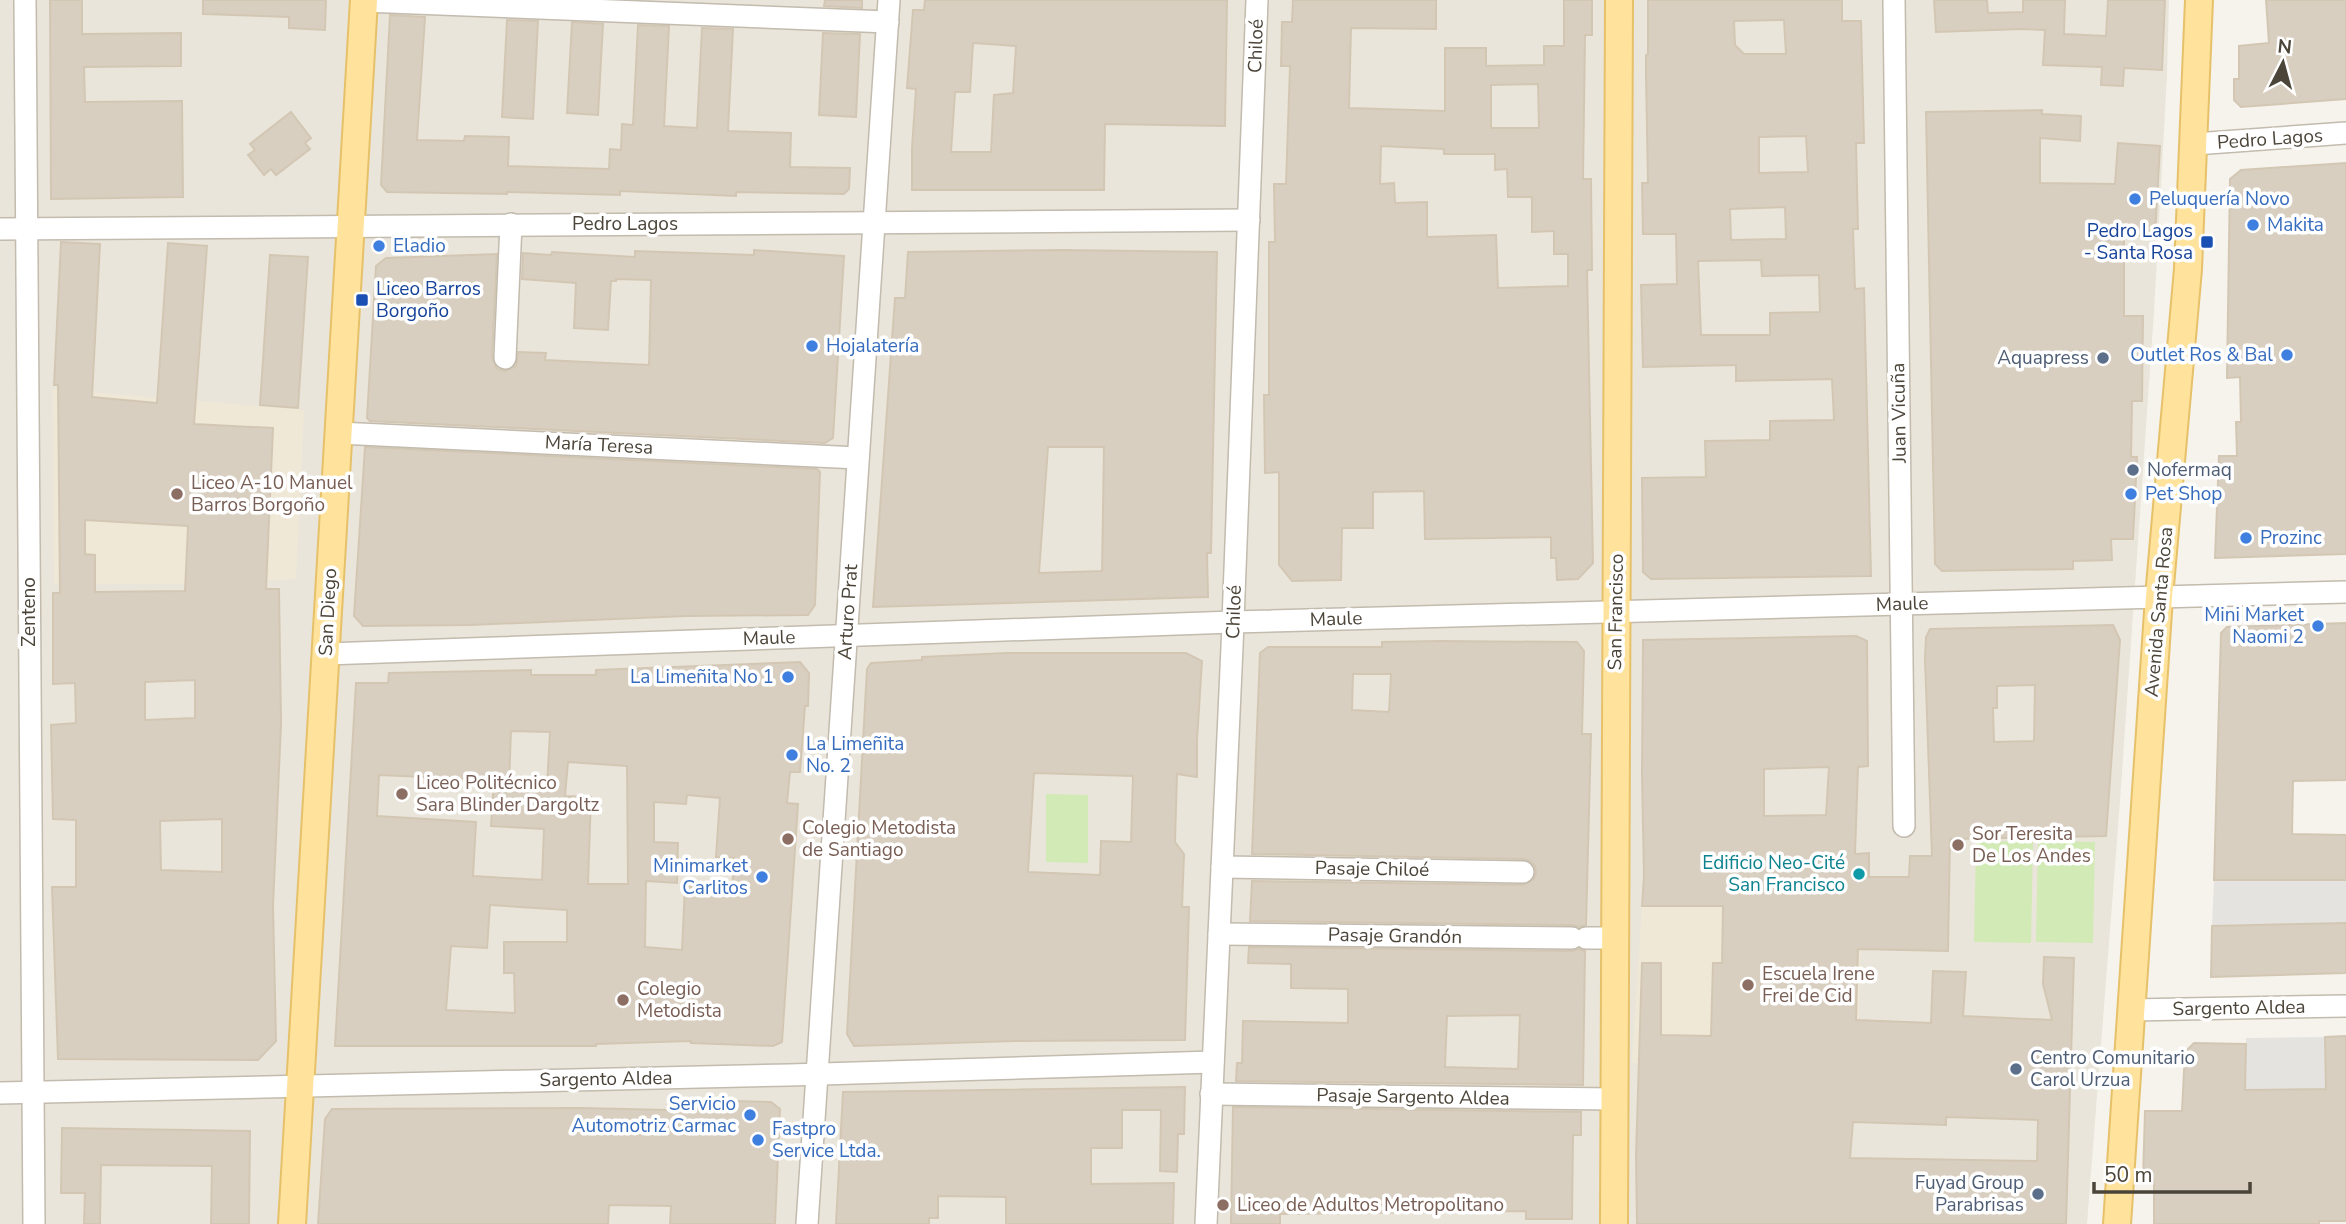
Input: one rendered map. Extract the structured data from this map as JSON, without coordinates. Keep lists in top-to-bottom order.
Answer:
{
  "streets": {
    "main road": ["San Diego", "San Francisco", "Avenida Santa Rosa"],
    "street": [
      "Chiloé",
      "Pedro Lagos",
      "Juan Vicuña",
      "María Teresa",
      "Maule",
      "Zenteno",
      "Arturo Prat",
      "Pasaje Chiloé",
      "Pasaje Grandón",
      "Sargento Aldea",
      "Pasaje Sargento Aldea"
    ]
  },
  "crossings": [
    ["Chiloé", "Pedro Lagos"],
    ["Chiloé", "Maule"],
    ["Chiloé", "Pasaje Chiloé"],
    ["Chiloé", "Pasaje Grandón"],
    ["Chiloé", "Sargento Aldea"],
    ["Chiloé", "Pasaje Sargento Aldea"],
    ["Pedro Lagos", "Zenteno"],
    ["Pedro Lagos", "San Diego"],
    ["Pedro Lagos", "Arturo Prat"],
    ["Pedro Lagos", "Avenida Santa Rosa"],
    ["Juan Vicuña", "Maule"],
    ["María Teresa", "San Diego"],
    ["María Teresa", "Arturo Prat"],
    ["Maule", "San Diego"],
    ["Maule", "Arturo Prat"],
    ["Maule", "San Francisco"],
    ["Maule", "Avenida Santa Rosa"],
    ["Zenteno", "Sargento Aldea"],
    ["San Diego", "Sargento Aldea"],
    ["Arturo Prat", "Sargento Aldea"],
    ["San Francisco", "Pasaje Grandón"],
    ["San Francisco", "Pasaje Sargento Aldea"],
    ["Avenida Santa Rosa", "Sargento Aldea"]
  ],
  "places": {
    "other": [
      "Peluquería Novo",
      "Makita",
      "Eladio",
      "Hojalatería",
      "Outlet Ros & Bal",
      "Aquapress",
      "Nofermaq",
      "Liceo A-10 Manuel Barros Borgoño",
      "Pet Shop",
      "Prozinc",
      "Mini Market Naomi 2",
      "La Limeñita No 1",
      "La Limeñita No. 2",
      "Liceo Politécnico Sara Blinder Dargoltz",
      "Colegio Metodista de Santiago",
      "Sor Teresita De Los Andes",
      "Edificio Neo-Cité San Francisco",
      "Minimarket Carlitos",
      "Escuela Irene Frei de Cid",
      "Colegio Metodista",
      "Centro Comunitario Carol Urzua",
      "Servicio Automotriz Carmac",
      "Fastpro Service Ltda.",
      "Fuyad Group Parabrisas",
      "Liceo de Adultos Metropolitano"
    ],
    "transit": ["Pedro Lagos - Santa Rosa", "Liceo Barros Borgoño"]
  },
  "scale_bar": "50 m",
  "north": "top"
}
